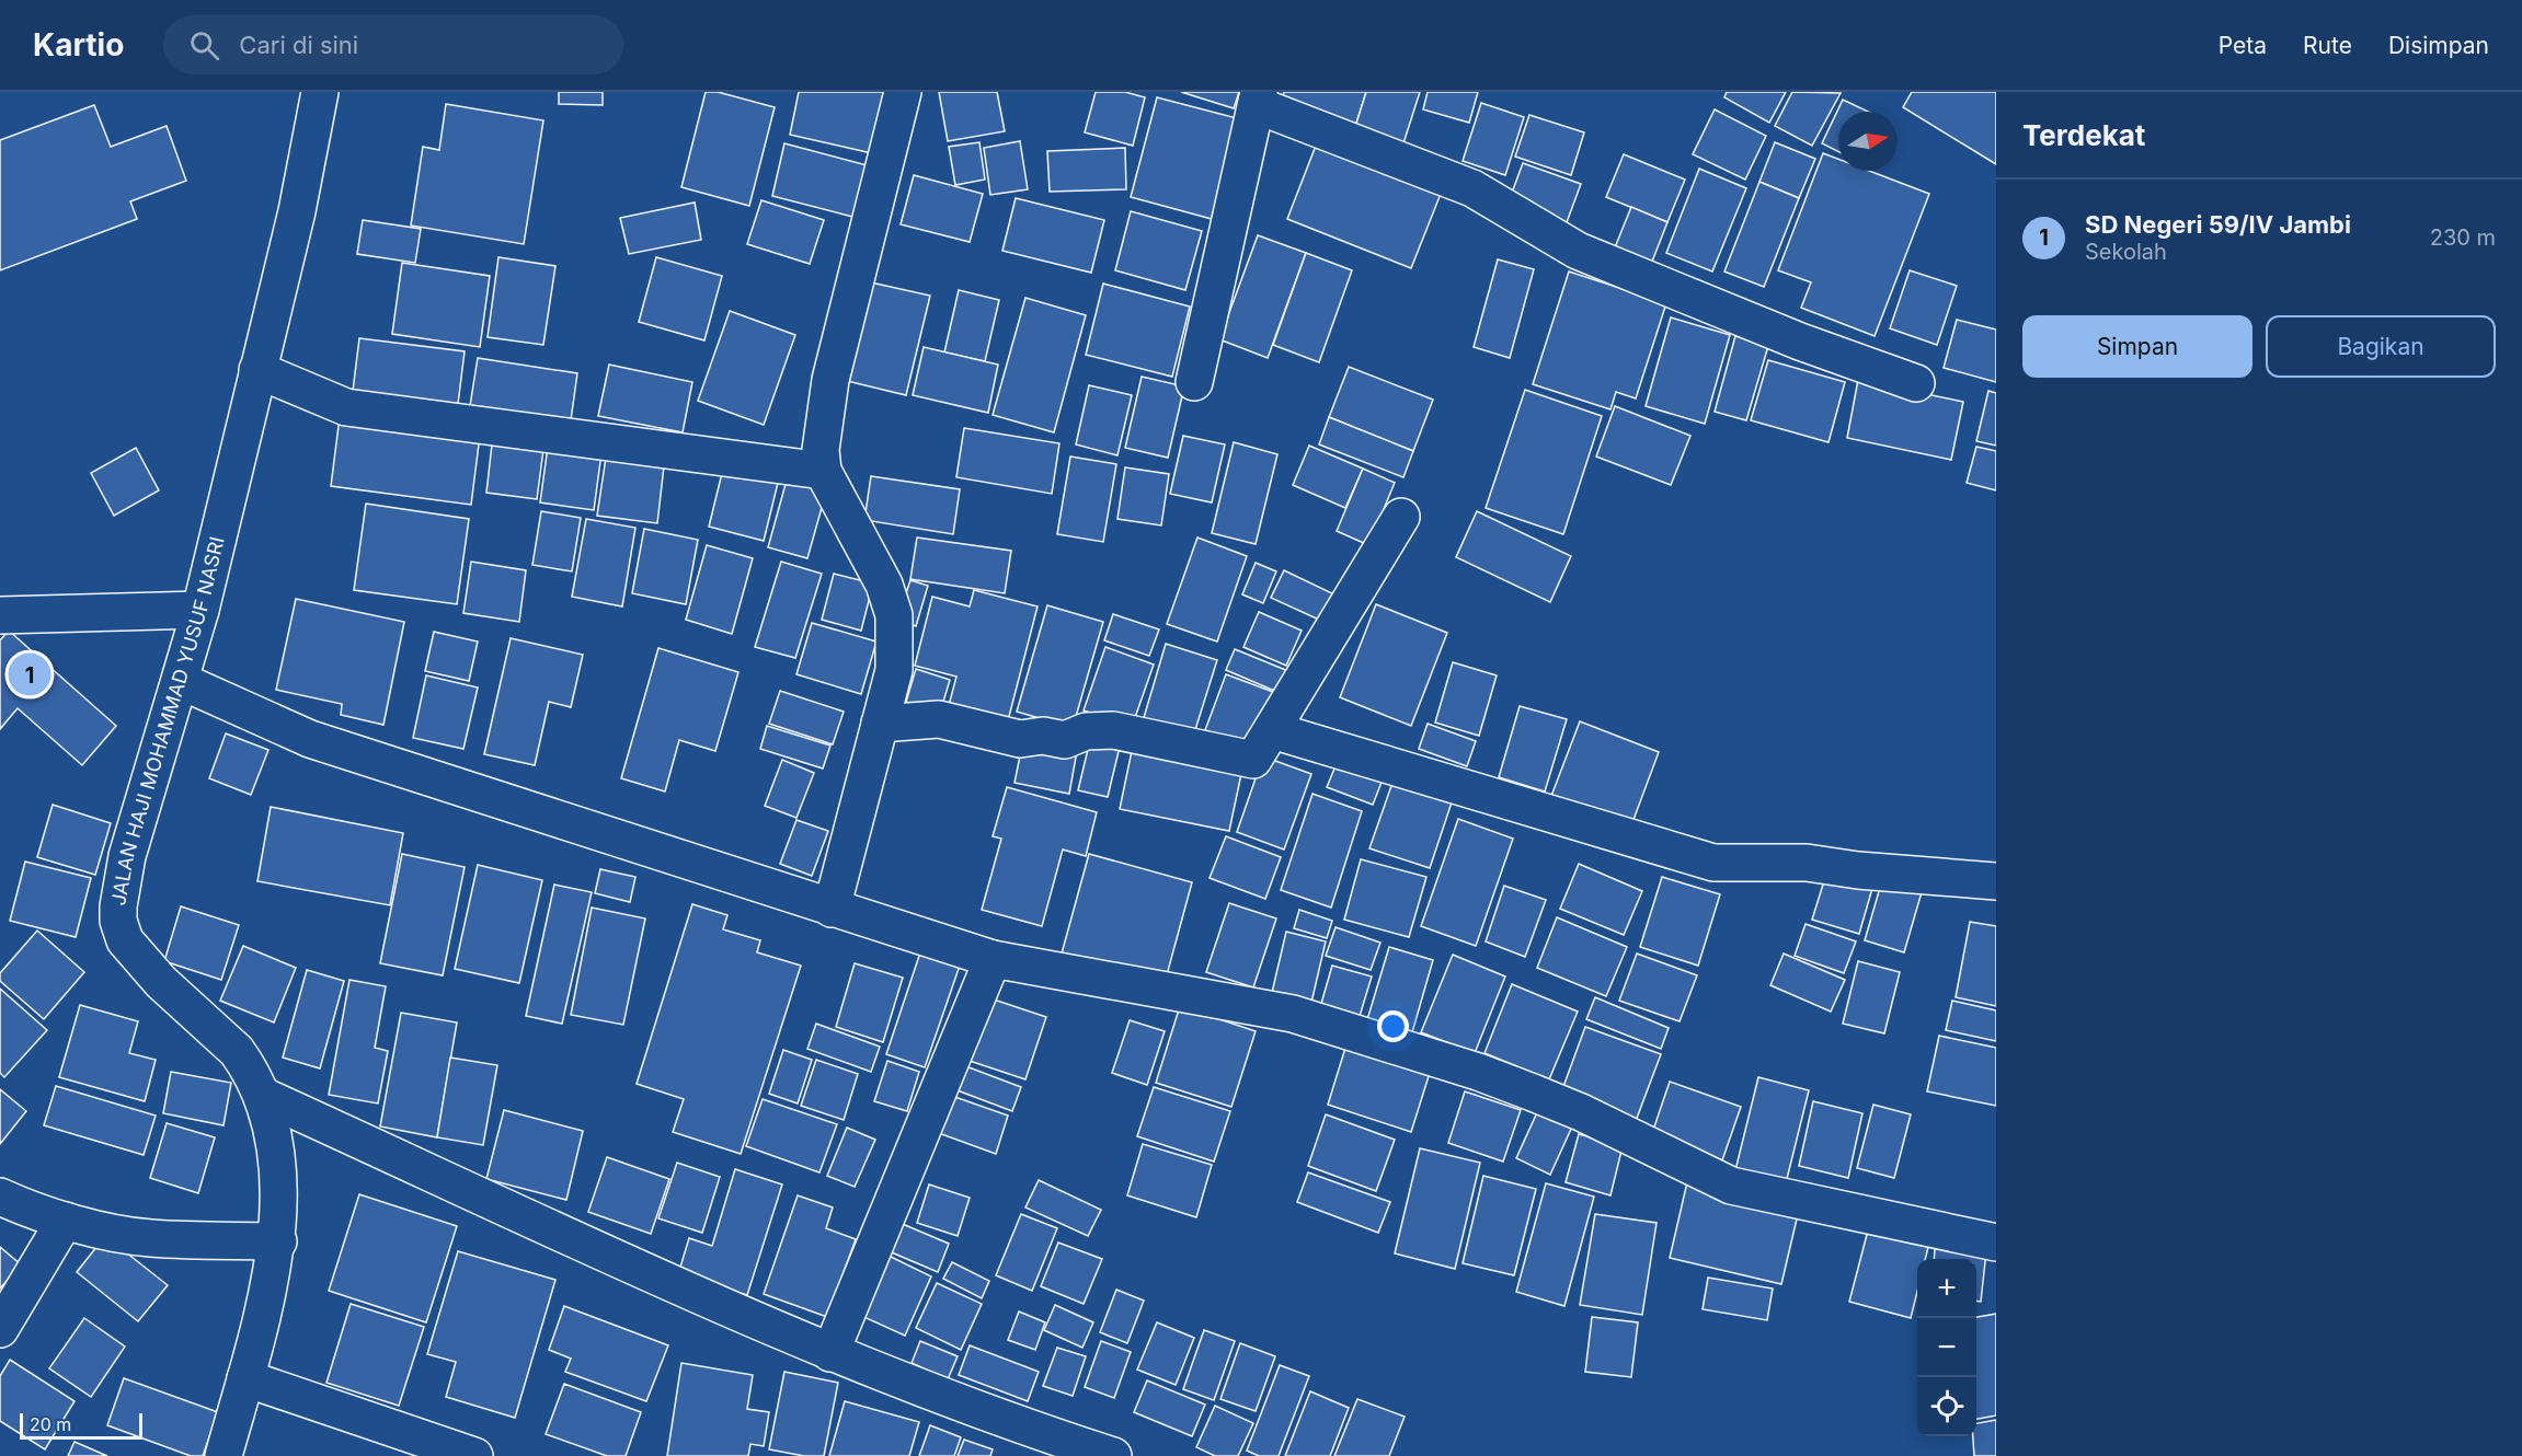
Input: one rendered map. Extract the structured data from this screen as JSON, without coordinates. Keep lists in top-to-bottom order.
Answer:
{
  "streets": {
    "street": ["JALAN HAJI MOHAMMAD YUSUF NASRI"]
  },
  "scale_bar": "20 m",
  "north": "right",
  "page": {
    "header": "Kartio",
    "search": "Cari di sini",
    "nav": ["Peta", "Rute", "Disimpan"],
    "heading": "Terdekat",
    "list": [
      {
        "mark": "1",
        "name": "SD Negeri 59/IV Jambi",
        "note": "Sekolah",
        "value": "230 m"
      }
    ],
    "buttons": ["Simpan", "Bagikan"],
    "pins": "1",
    "map_buttons": ["+", "−"],
    "scale": "20 m"
  }
}
